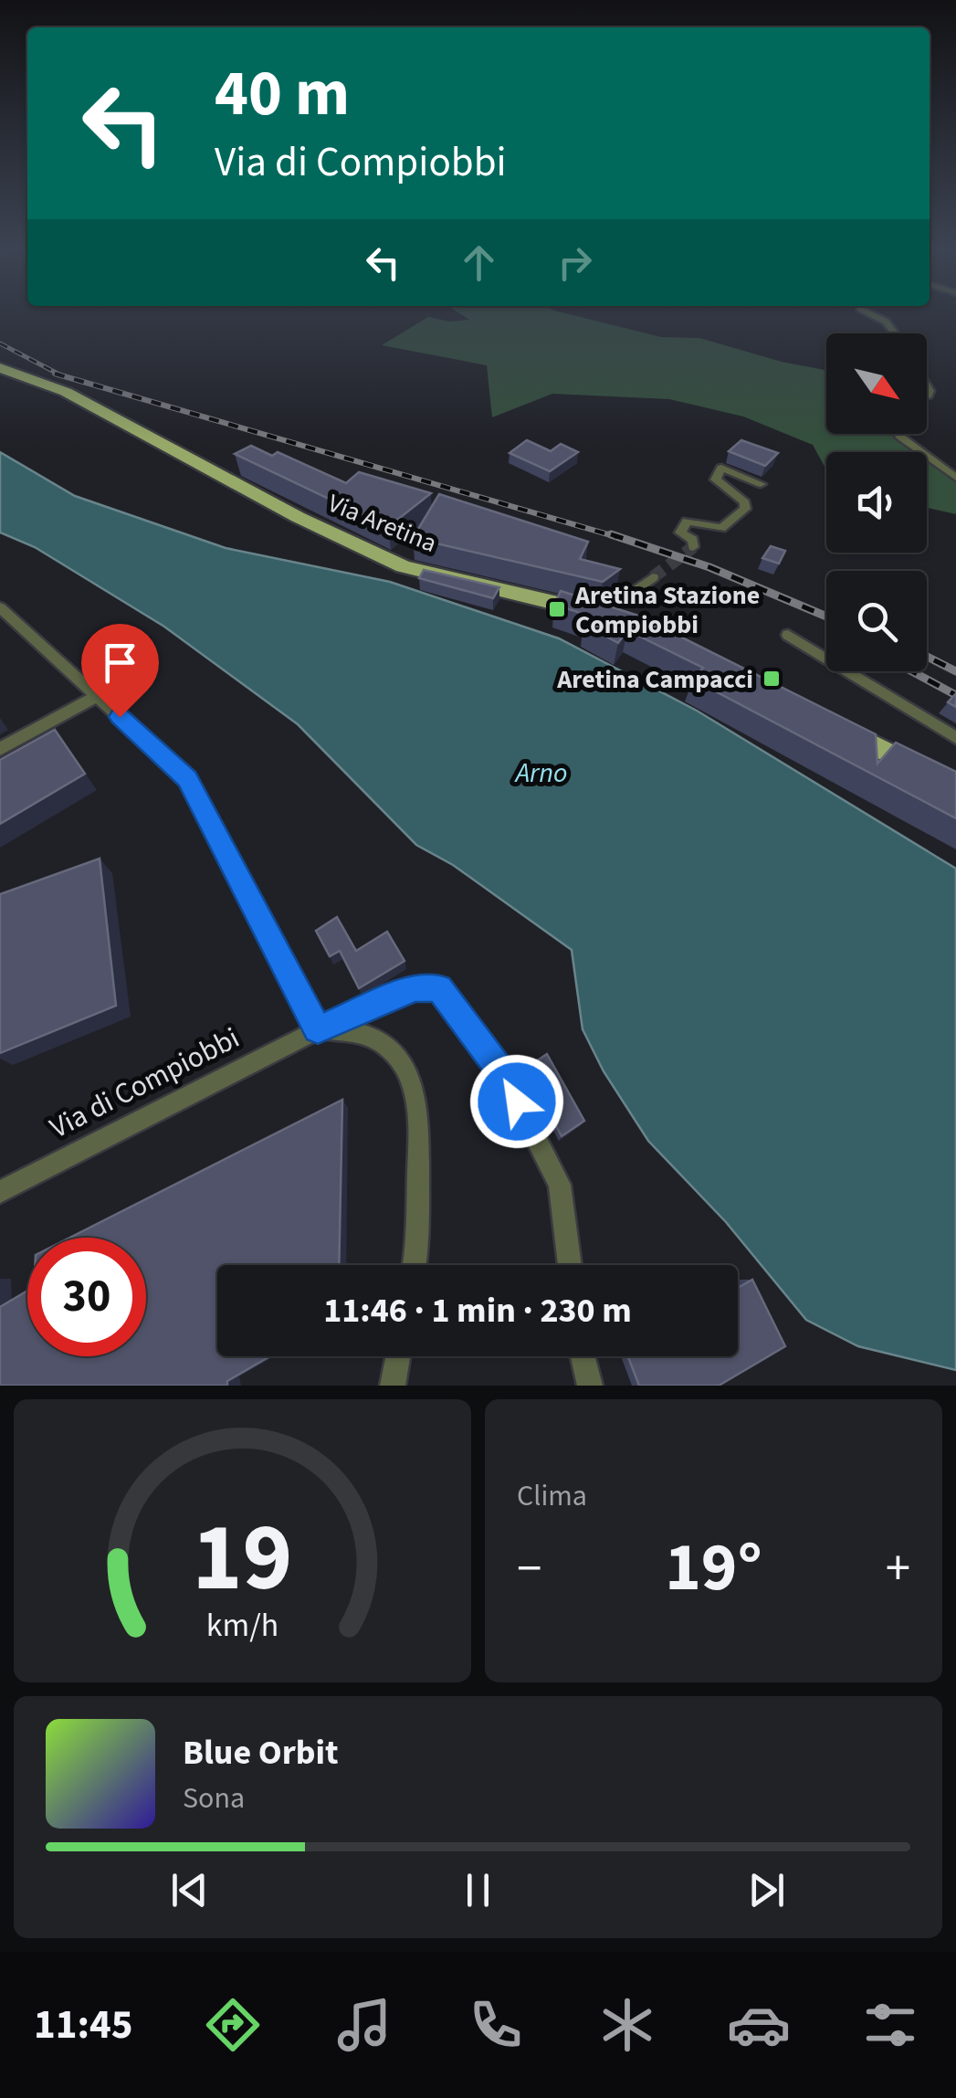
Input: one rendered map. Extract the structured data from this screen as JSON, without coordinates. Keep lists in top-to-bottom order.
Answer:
{
  "streets": {
    "main road": ["Via Aretina"],
    "street": ["Via di Compiobbi"]
  },
  "water": ["Arno"],
  "places": {
    "transit": ["Aretina Stazione Compiobbi", "Aretina Campacci"]
  },
  "north": "bottom right",
  "page": {
    "turn": ["40 m", "Via di Compiobbi"],
    "limit": "30",
    "trip": "11:46 · 1 min · 230 m",
    "tile": "Clima",
    "heat": ["−", "19°", "+"],
    "song": ["Blue Orbit", "Sona"],
    "tabs": "11:45",
    "gauge": ["19", "km/h"]
  }
}
